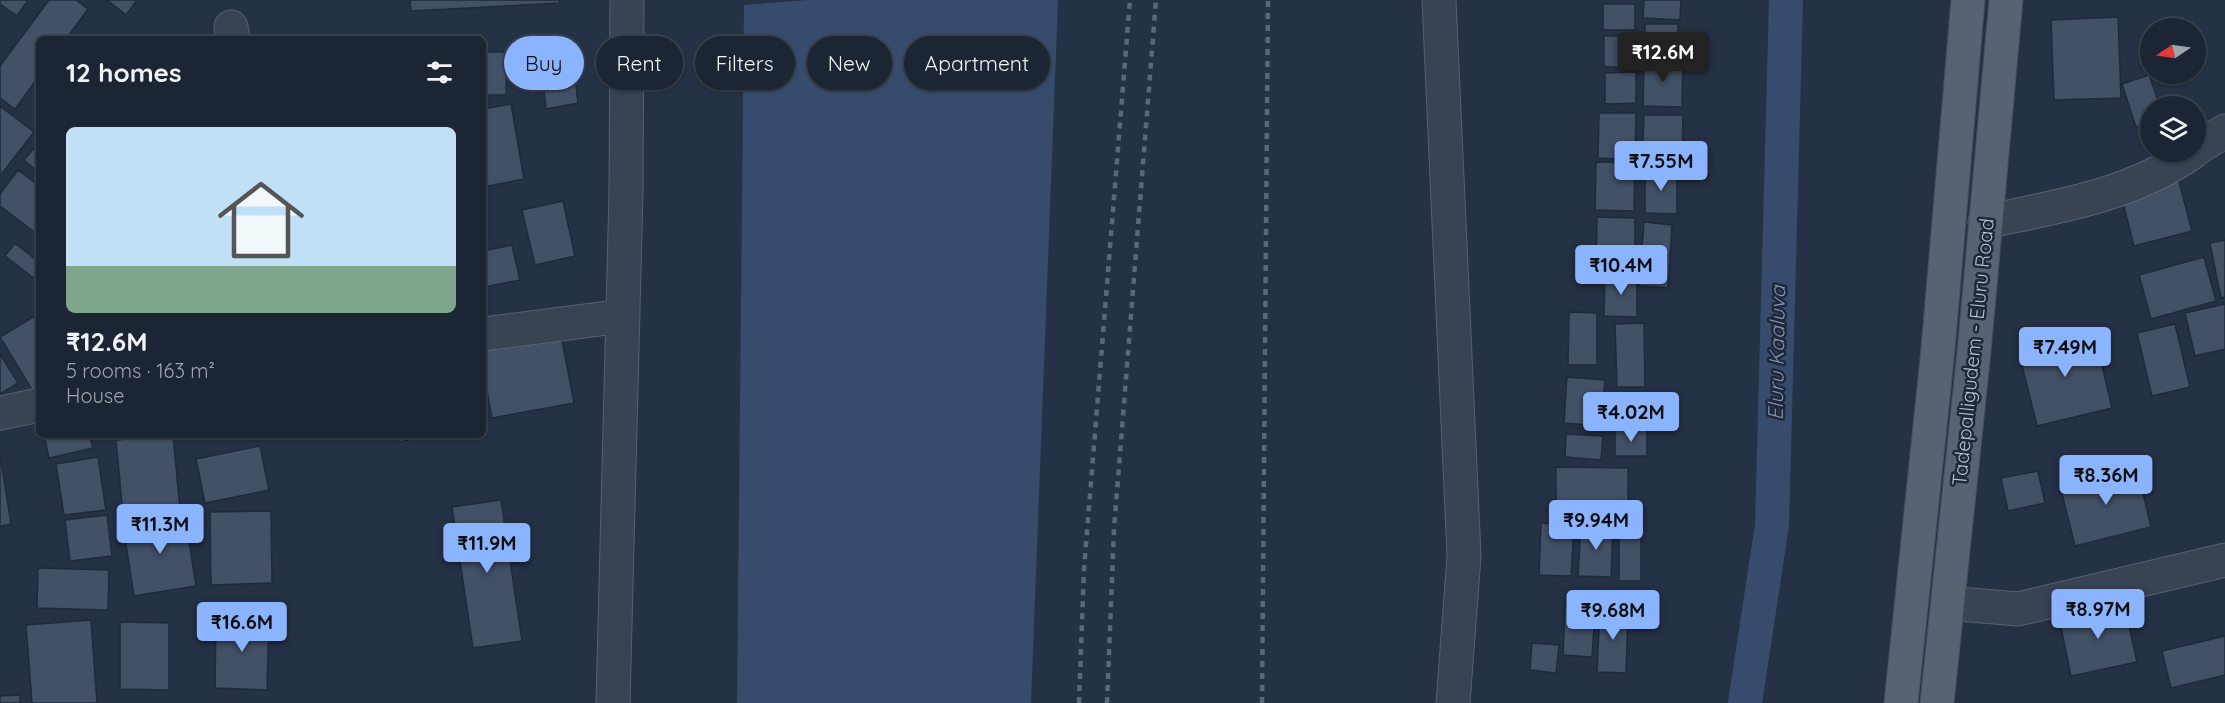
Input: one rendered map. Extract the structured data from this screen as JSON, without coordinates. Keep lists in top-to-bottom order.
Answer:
{
  "streets": {
    "main road": ["Tadepalligudem - Eluru Road"]
  },
  "water": ["Eluru Kaaluva"],
  "north": "left",
  "page": {
    "price": [
      "₹12.6M",
      "₹7.55M",
      "₹10.4M",
      "₹7.49M",
      "₹4.02M",
      "₹8.36M",
      "₹9.94M",
      "₹11.3M",
      "₹11.9M",
      "₹8.97M",
      "₹9.68M",
      "₹16.6M"
    ],
    "chip": [
      "Buy",
      "Rent",
      "Filters",
      "New",
      "Apartment"
    ],
    "heading": "12 homes",
    "list": [
      {
        "name": "₹12.6M",
        "note": "5 rooms · 163 m² · House"
      }
    ]
  }
}
